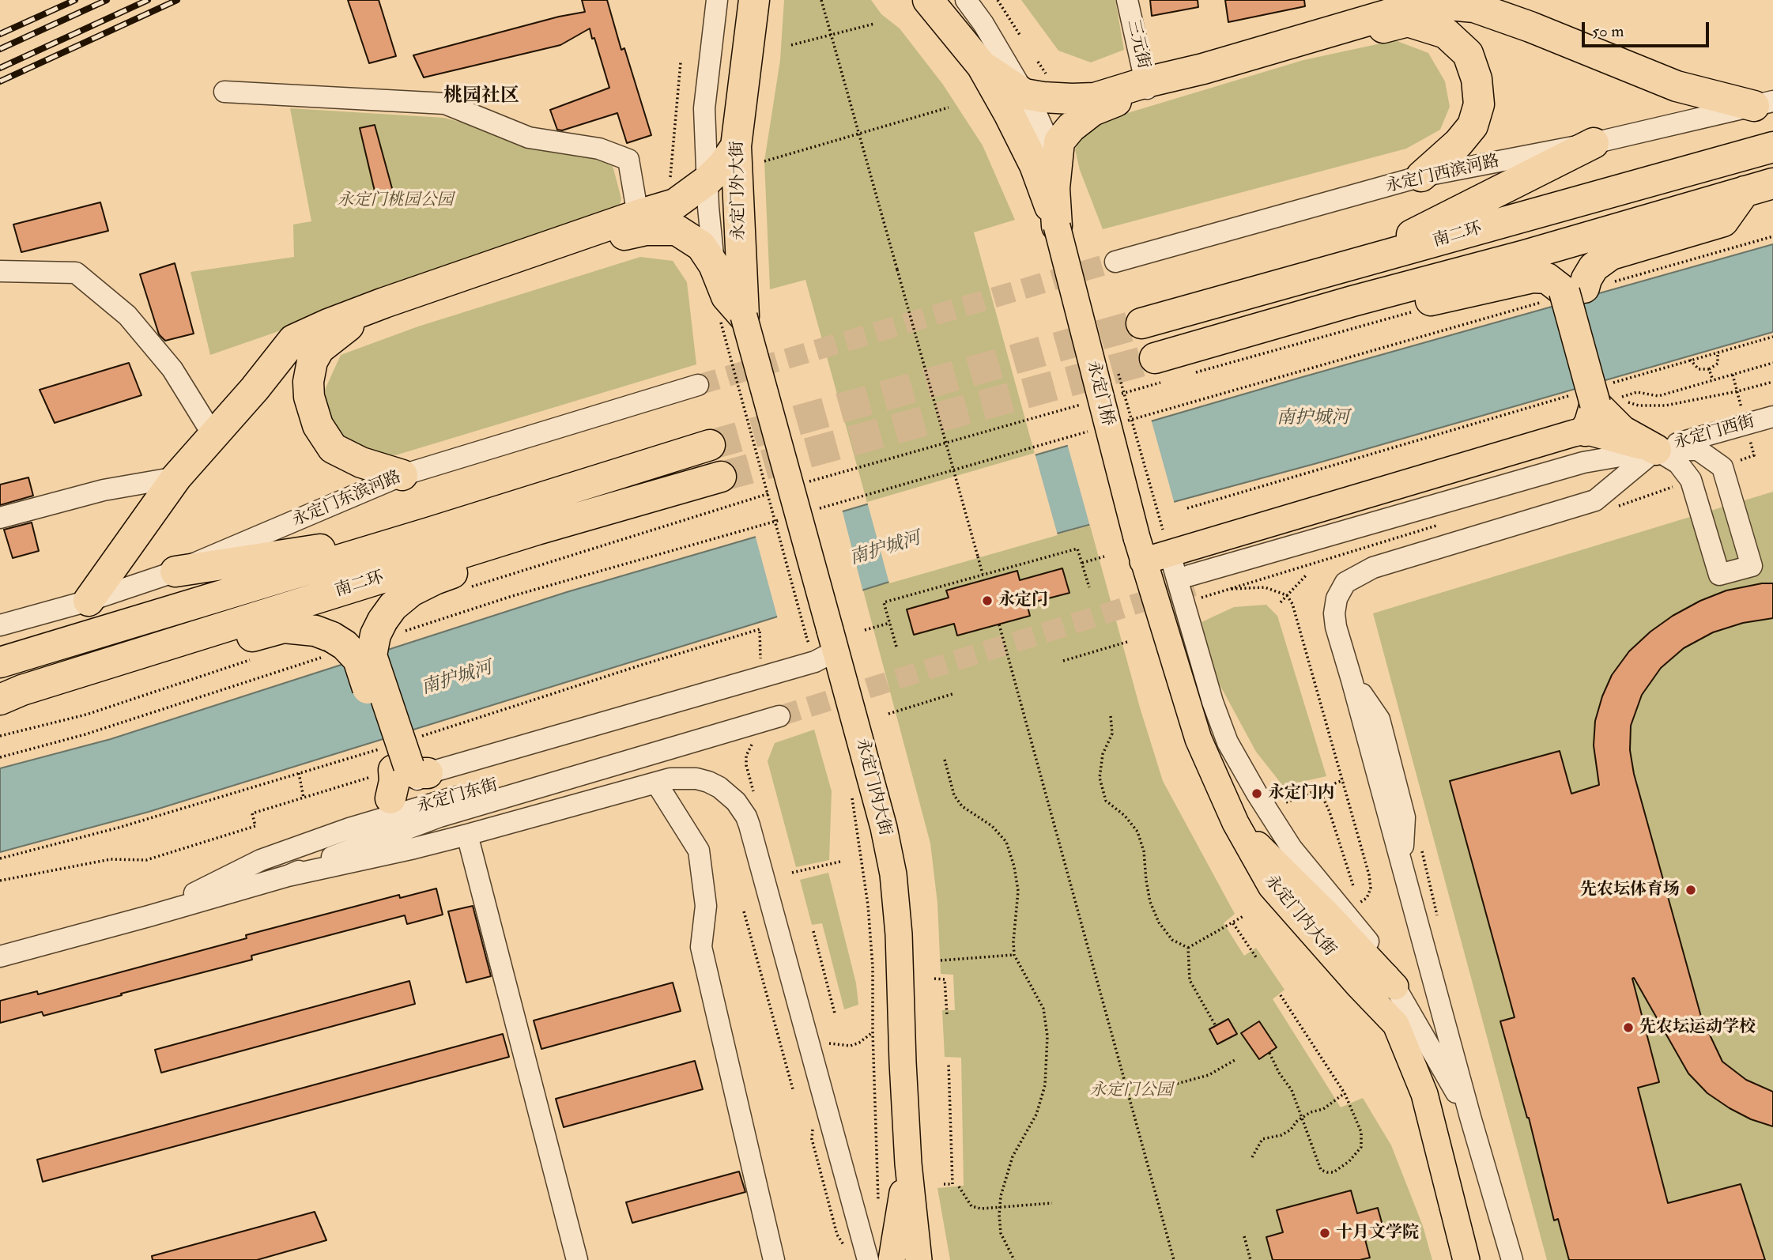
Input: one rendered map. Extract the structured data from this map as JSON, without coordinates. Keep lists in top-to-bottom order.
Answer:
{
  "streets": {
    "highway": ["永定门外大街", "南二环"],
    "main road": ["永定门桥", "永定门内大街"],
    "street": [
      "三元街",
      "永定门西滨河路",
      "永定门西街",
      "永定门东滨河路",
      "永定门东街"
    ]
  },
  "crossings": [
    ["永定门桥", "永定门内大街"]
  ],
  "districts": ["桃园社区"],
  "water": ["南护城河"],
  "parks": ["永定门桃园公园", "永定门公园"],
  "places": [
    "永定门",
    "永定门内",
    "先农坛体育场",
    "先农坛运动学校",
    "十月文学院"
  ],
  "scale_bar": "50 m"
}
